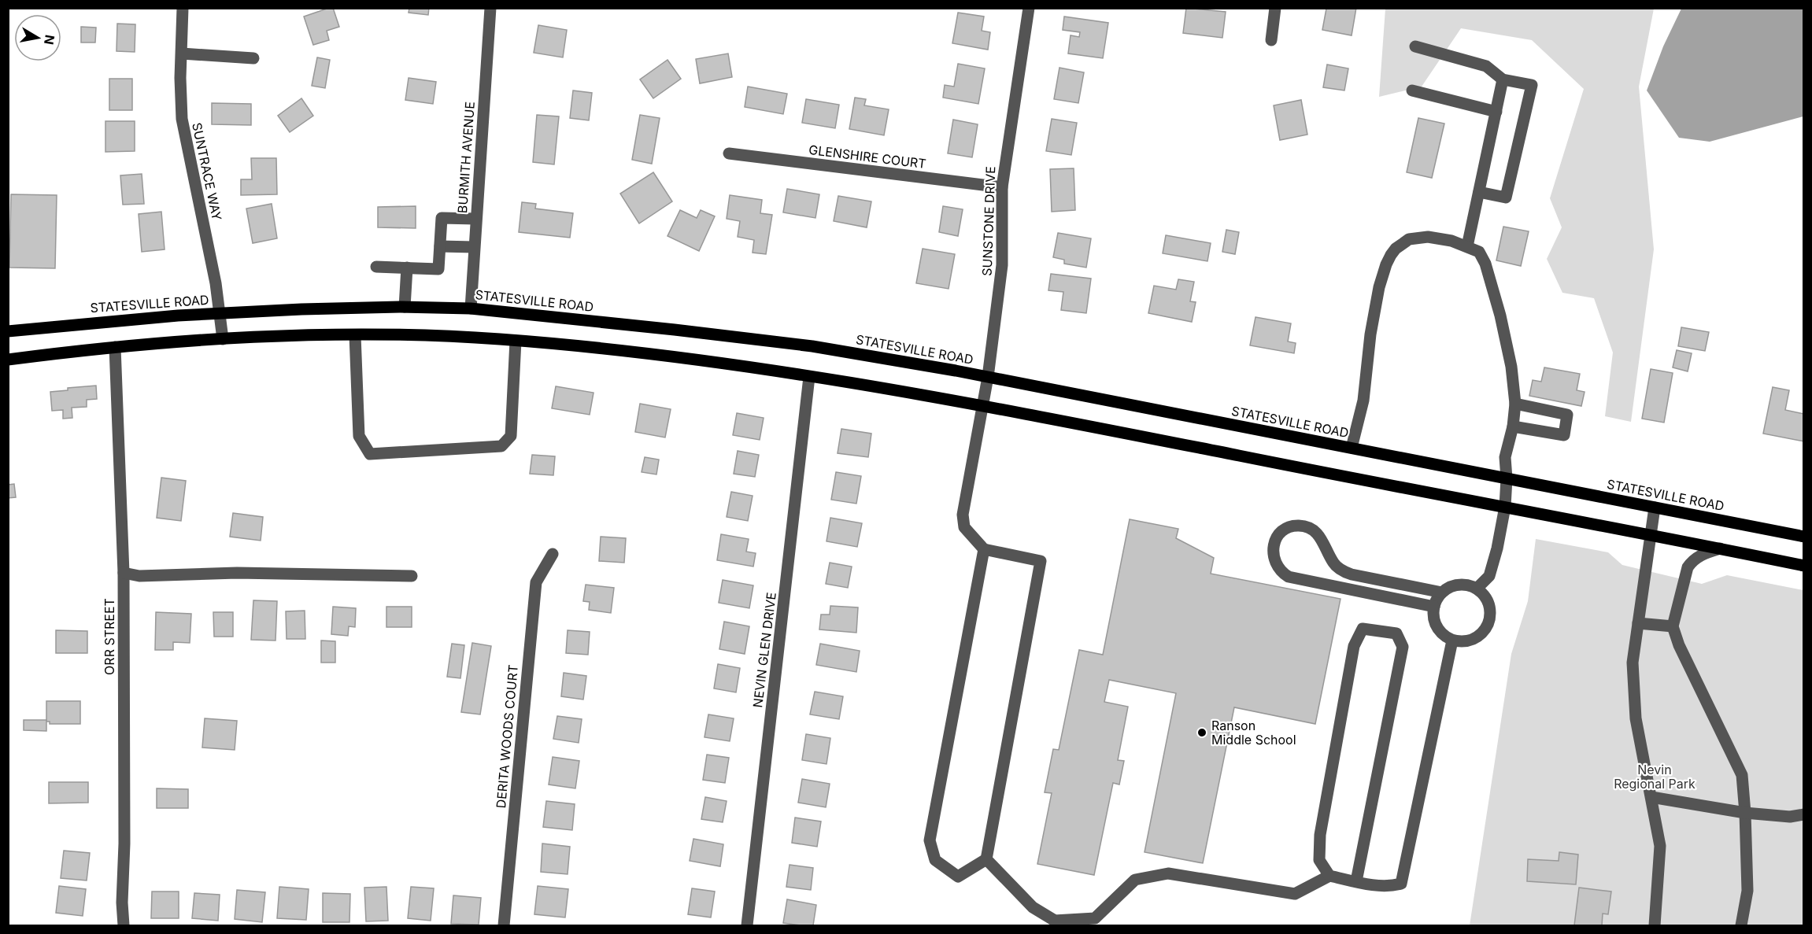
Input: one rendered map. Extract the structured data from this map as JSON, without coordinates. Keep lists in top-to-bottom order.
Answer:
{
  "streets": {
    "main road": ["STATESVILLE ROAD"],
    "street": [
      "GLENSHIRE COURT",
      "BURMITH AVENUE",
      "SUNTRACE WAY",
      "SUNSTONE DRIVE",
      "ORR STREET",
      "NEVIN GLEN DRIVE",
      "DERITA WOODS COURT"
    ]
  },
  "crossings": [
    ["GLENSHIRE COURT", "SUNSTONE DRIVE"],
    ["BURMITH AVENUE", "STATESVILLE ROAD"],
    ["SUNTRACE WAY", "STATESVILLE ROAD"],
    ["SUNSTONE DRIVE", "STATESVILLE ROAD"]
  ],
  "parks": ["Nevin Regional Park"],
  "places": ["Ranson Middle School"],
  "north": "right"
}
